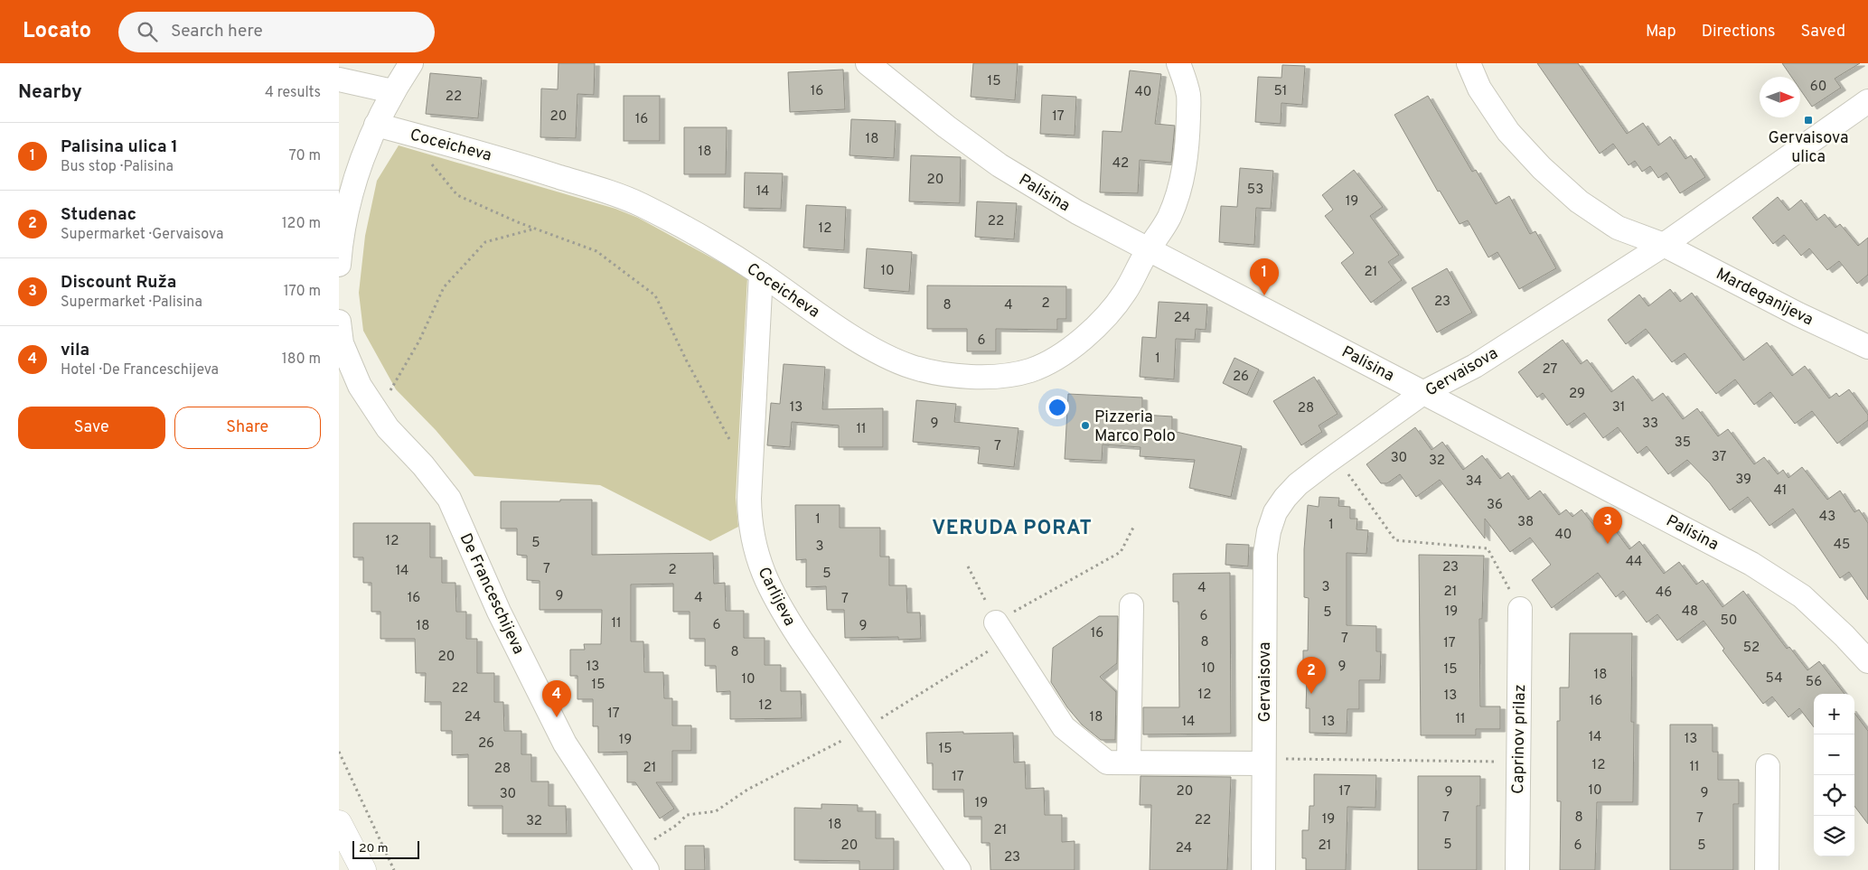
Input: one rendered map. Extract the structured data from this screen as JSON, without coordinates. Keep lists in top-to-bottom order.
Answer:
{
  "streets": {
    "street": [
      "Coceicheva",
      "Palisina",
      "Mardeganijeva",
      "Gervaisova",
      "De Franceschijeva",
      "Carlijeva",
      "Caprinov prilaz"
    ]
  },
  "crossings": [
    ["Coceicheva", "Palisina"],
    ["Coceicheva", "Carlijeva"],
    ["Palisina", "Gervaisova"],
    ["Mardeganijeva", "Gervaisova"]
  ],
  "districts": ["VERUDA PORAT"],
  "places": {
    "transit": ["Gervaisova ulica"],
    "other": ["Pizzeria Marco Polo"]
  },
  "house_numbers": [
    "15",
    "60",
    "16",
    "51",
    "40",
    "22",
    "20",
    "17",
    "16",
    "18",
    "18",
    "42",
    "20",
    "53",
    "14",
    "19",
    "22",
    "12",
    "10",
    "21",
    "23",
    "2",
    "8",
    "4",
    "24",
    "6",
    "1",
    "27",
    "26",
    "29",
    "13",
    "31",
    "28",
    "9",
    "33",
    "11",
    "35",
    "7",
    "37",
    "30",
    "32",
    "39",
    "34",
    "41",
    "36",
    "43",
    "1",
    "38",
    "1",
    "40",
    "12",
    "5",
    "45",
    "3",
    "44",
    "23",
    "7",
    "2",
    "14",
    "5",
    "3",
    "4",
    "21",
    "46",
    "9",
    "16",
    "4",
    "7",
    "19",
    "48",
    "5",
    "6",
    "50",
    "11",
    "6",
    "18",
    "9",
    "16",
    "7",
    "8",
    "17",
    "52",
    "8",
    "20",
    "13",
    "9",
    "10",
    "15",
    "18",
    "54",
    "10",
    "56",
    "15",
    "22",
    "12",
    "13",
    "16",
    "12",
    "17",
    "24",
    "18",
    "11",
    "14",
    "13",
    "14",
    "13",
    "19",
    "26",
    "15",
    "12",
    "11",
    "21",
    "28",
    "17",
    "10",
    "20",
    "17",
    "9",
    "9",
    "30",
    "19",
    "7",
    "8",
    "7",
    "19",
    "22",
    "32",
    "18",
    "21",
    "5",
    "20",
    "21",
    "6",
    "5",
    "24",
    "23"
  ],
  "scale_bar": "20 m",
  "north": "right",
  "page": {
    "header": "Locato",
    "search": "Search here",
    "nav": ["Map", "Directions", "Saved"],
    "heading": ["Nearby", "4 results"],
    "list": [
      {
        "mark": "1",
        "name": "Palisina ulica 1",
        "note": "Bus stop · Palisina",
        "value": "70 m"
      },
      {
        "mark": "2",
        "name": "Studenac",
        "note": "Supermarket · Gervaisova",
        "value": "120 m"
      },
      {
        "mark": "3",
        "name": "Discount Ruža",
        "note": "Supermarket · Palisina",
        "value": "170 m"
      },
      {
        "mark": "4",
        "name": "vila",
        "note": "Hotel · De Franceschijeva",
        "value": "180 m"
      }
    ],
    "pins": [
      "1",
      "3",
      "2",
      "4"
    ],
    "buttons": ["Save", "Share"],
    "map_buttons": ["+", "−"],
    "scale": "20 m"
  }
}
